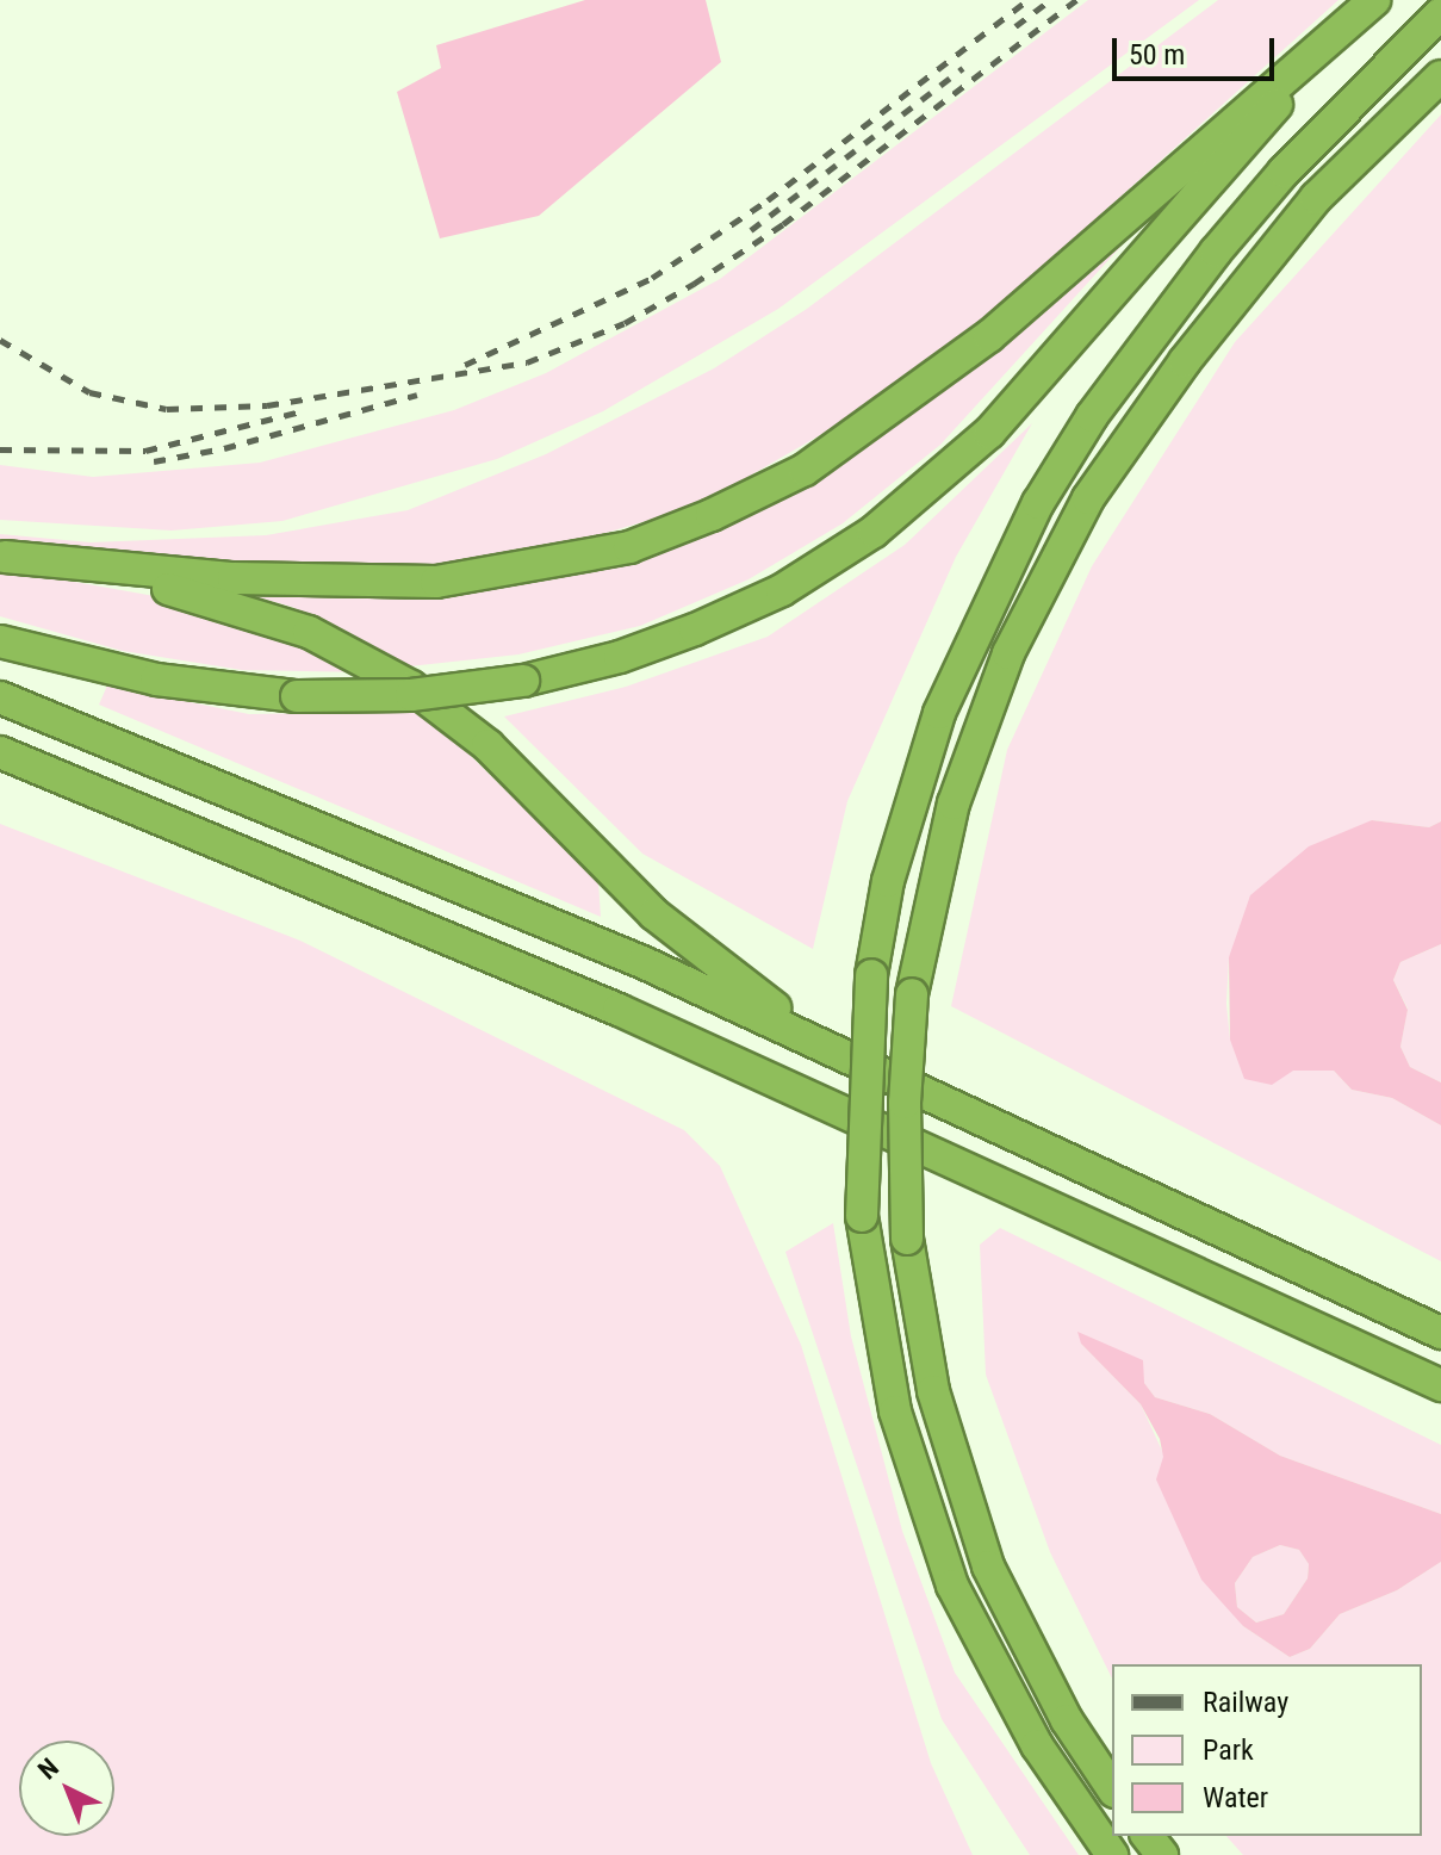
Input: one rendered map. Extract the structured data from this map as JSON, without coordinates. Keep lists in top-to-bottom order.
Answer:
{
  "legend": ["Railway", "Park", "Water"],
  "scale_bar": "50 m",
  "north": "top left"
}
